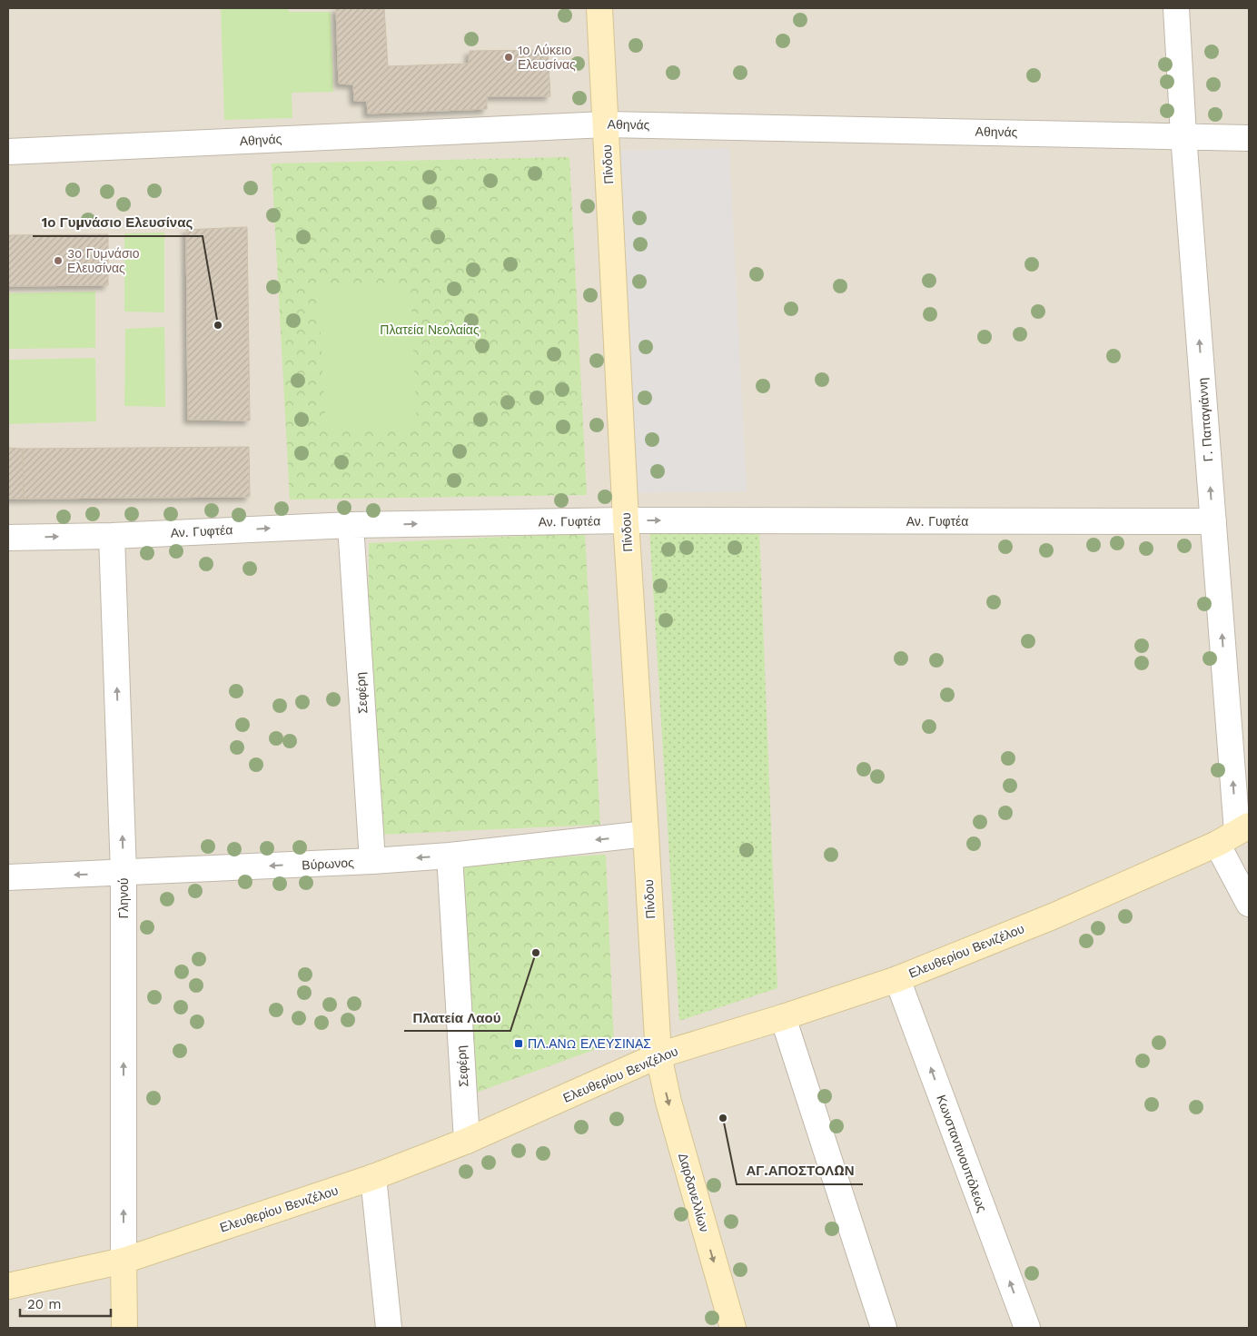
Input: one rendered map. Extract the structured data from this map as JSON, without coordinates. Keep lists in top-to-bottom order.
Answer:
{
  "streets": {
    "street": [
      "Αθηνάς",
      "Πίνδου",
      "Γ. Παπαγιάννη",
      "Αν. Γυφτέα",
      "Σεφέρη",
      "Βύρωνος",
      "Γληνού",
      "Ελευθερίου Βενιζέλου",
      "Κωνσταντινουπόλεως",
      "Δαρδανελλίων"
    ]
  },
  "crossings": [
    ["Αθηνάς", "Πίνδου"],
    ["Αθηνάς", "Γ. Παπαγιάννη"],
    ["Πίνδου", "Αν. Γυφτέα"],
    ["Πίνδου", "Βύρωνος"],
    ["Πίνδου", "Ελευθερίου Βενιζέλου"],
    ["Πίνδου", "Δαρδανελλίων"],
    ["Γ. Παπαγιάννη", "Αν. Γυφτέα"],
    ["Γ. Παπαγιάννη", "Ελευθερίου Βενιζέλου"],
    ["Αν. Γυφτέα", "Σεφέρη"],
    ["Αν. Γυφτέα", "Γληνού"],
    ["Σεφέρη", "Βύρωνος"],
    ["Σεφέρη", "Ελευθερίου Βενιζέλου"],
    ["Βύρωνος", "Γληνού"],
    ["Γληνού", "Ελευθερίου Βενιζέλου"],
    ["Ελευθερίου Βενιζέλου", "Κωνσταντινουπόλεως"],
    ["Ελευθερίου Βενιζέλου", "Δαρδανελλίων"]
  ],
  "one_way": [
    "Γ. Παπαγιάννη",
    "Αν. Γυφτέα",
    "Βύρωνος",
    "Γληνού"
  ],
  "parks": ["Πλατεία Νεολαίας"],
  "places": {
    "other": [
      "1ο Λύκειο Ελευσίνας",
      "3ο Γυμνάσιο Ελευσίνας",
      "1ο Γυμνάσιο Ελευσίνας",
      "Πλατεία Λαού",
      "ΑΓ.ΑΠΟΣΤΟΛΩΝ"
    ],
    "transit": ["ΠΛ.ΑΝΩ ΕΛΕΥΣΙΝΑΣ"]
  },
  "scale_bar": "20 m"
}
